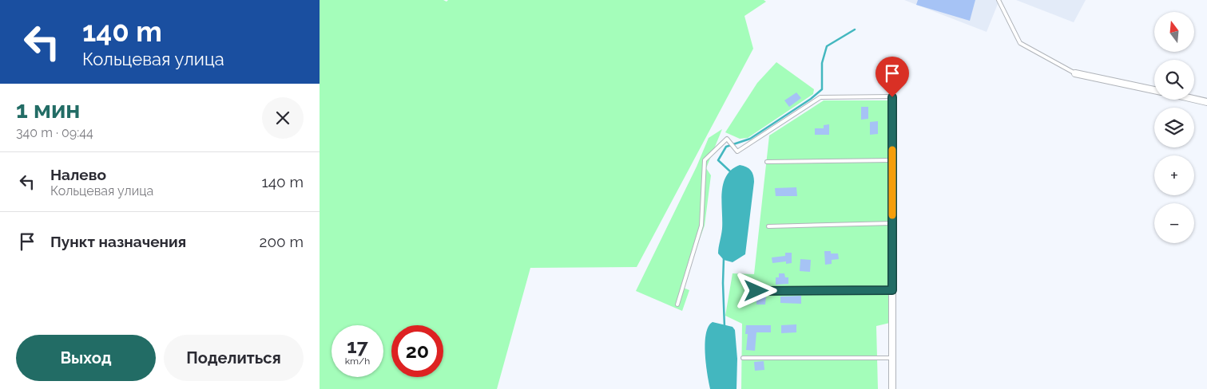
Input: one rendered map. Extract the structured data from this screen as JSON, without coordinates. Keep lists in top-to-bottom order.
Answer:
{
  "north": "top",
  "page": {
    "turn": ["140 m", "Кольцевая улица"],
    "map_buttons": ["+", "−"],
    "heading": ["1 мин", "340 m · 09:44"],
    "list": [
      {
        "name": "Налево",
        "note": "Кольцевая улица",
        "value": "140 m"
      },
      {
        "name": "Пункт назначения",
        "value": "200 m"
      }
    ],
    "speed": "17 km/h",
    "limit": "20",
    "buttons": ["Выход", "Поделиться"]
  }
}
